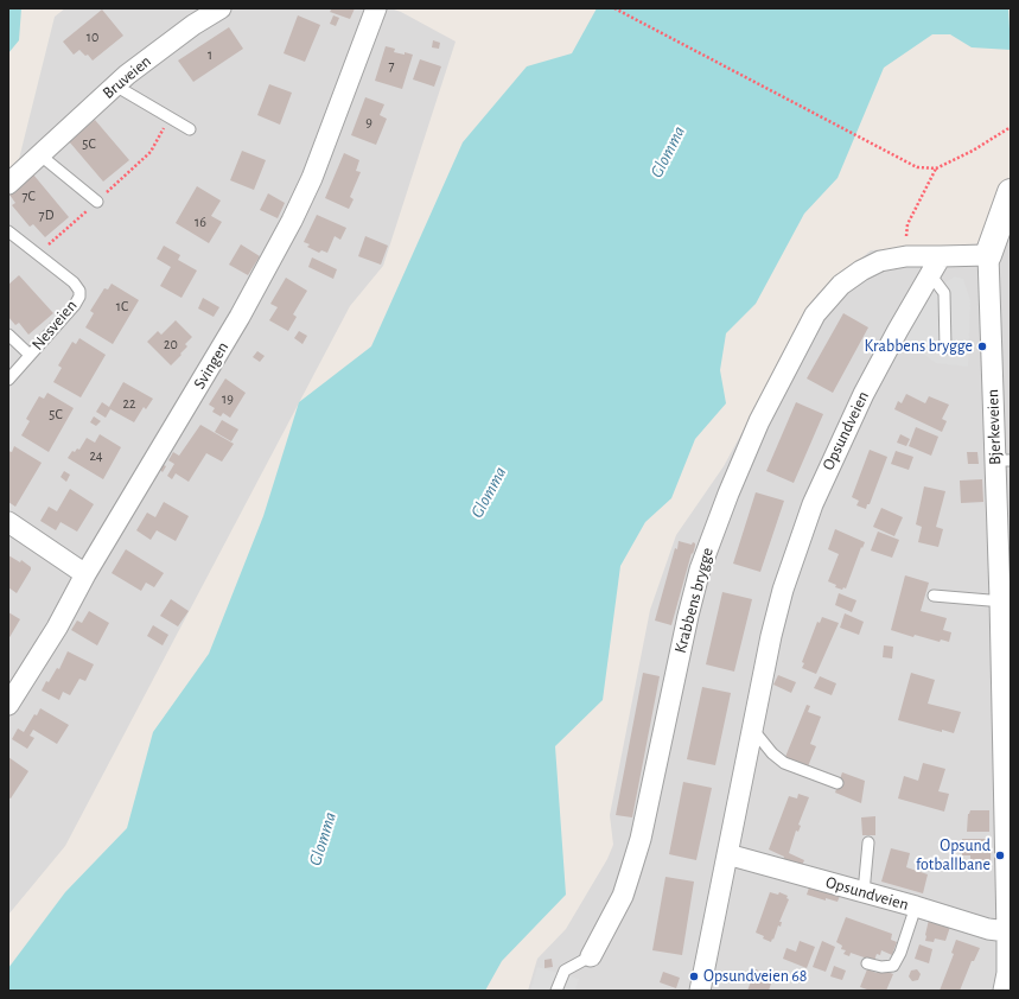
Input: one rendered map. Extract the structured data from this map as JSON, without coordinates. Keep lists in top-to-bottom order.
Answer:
{
  "streets": {
    "street": [
      "Bruveien",
      "Svingen",
      "Bjerkeveien",
      "Opsundveien",
      "Krabbens brygge"
    ],
    "lane": ["Nesveien"]
  },
  "crossings": [
    ["Bjerkeveien", "Opsundveien"],
    ["Opsundveien", "Krabbens brygge"]
  ],
  "water": ["Glomma"],
  "places": ["Krabbens brygge", "Opsund fotballbane", "Opsundveien 68"],
  "house_numbers": [
    "10",
    "1",
    "7",
    "9",
    "5C",
    "7C",
    "7D",
    "16",
    "1C",
    "20",
    "19",
    "22",
    "5C",
    "24"
  ]
}
